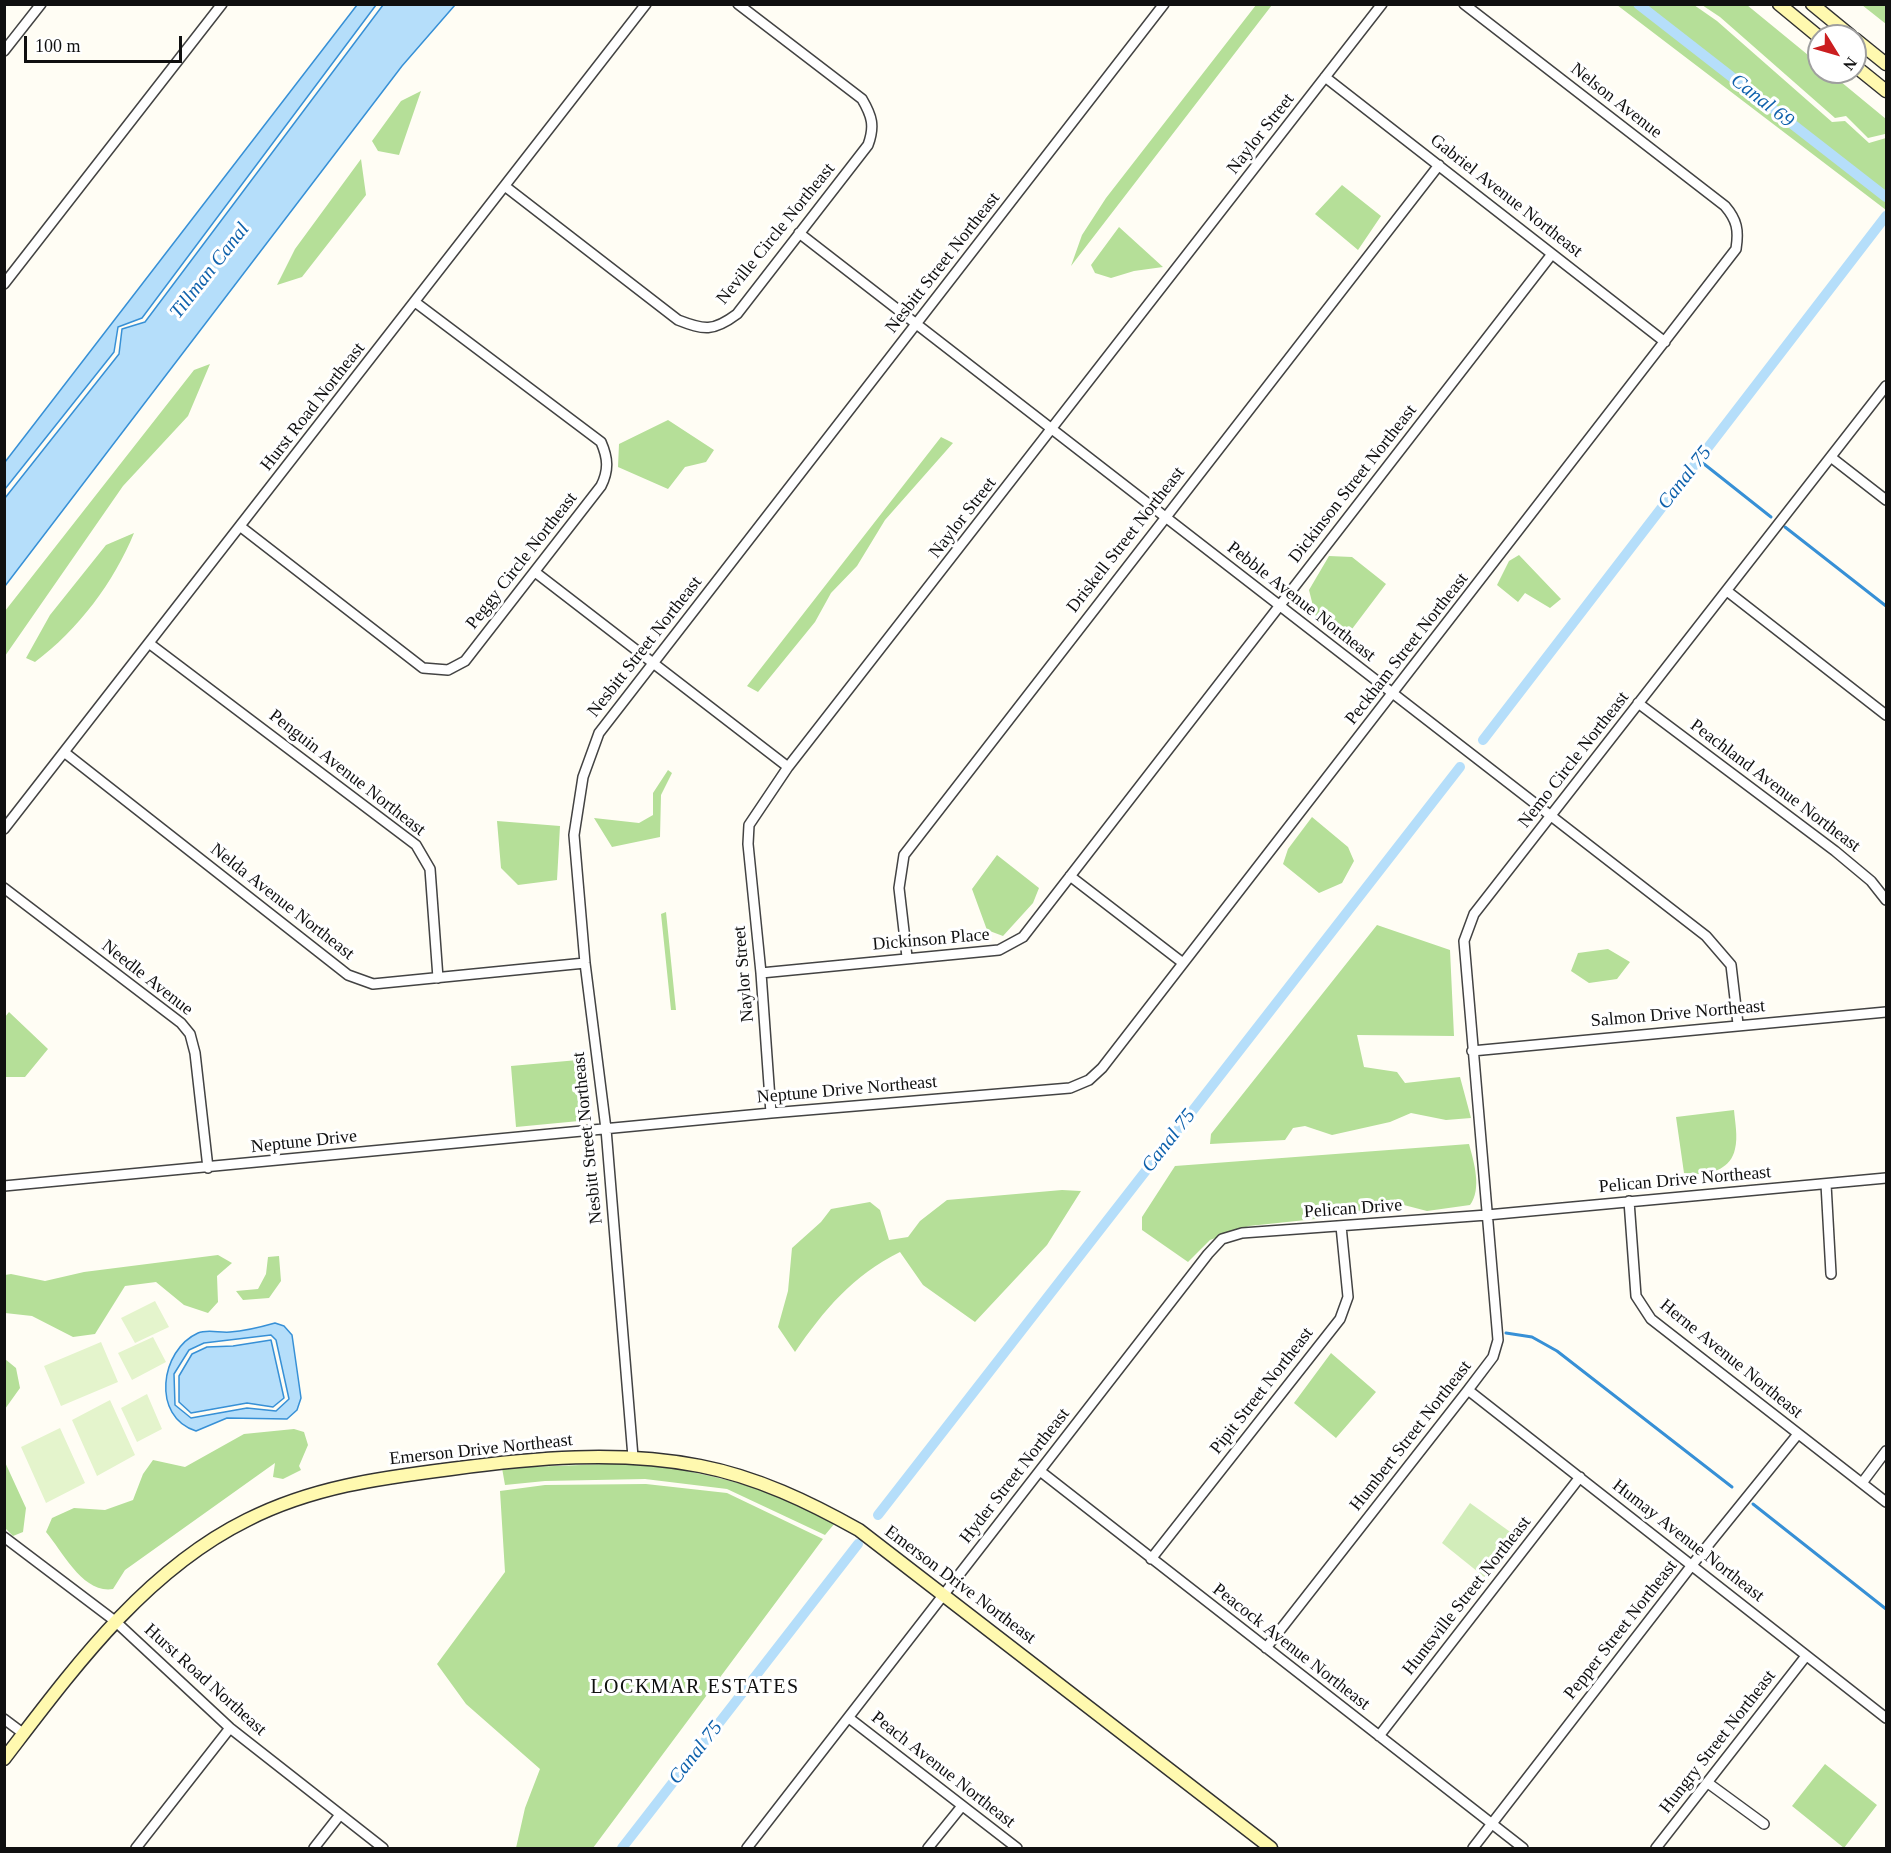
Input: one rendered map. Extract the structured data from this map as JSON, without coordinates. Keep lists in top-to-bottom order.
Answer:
{
  "streets": {
    "street": [
      "Nelson Avenue",
      "Naylor Street",
      "Gabriel Avenue Northeast",
      "Neville Circle Northeast",
      "Nesbitt Street Northeast",
      "Hurst Road Northeast",
      "Dickinson Street Northeast",
      "Driskell Street Northeast",
      "Peggy Circle Northeast",
      "Pebble Avenue Northeast",
      "Peckham Street Northeast",
      "Nemo Circle Northeast",
      "Penguin Avenue Northeast",
      "Peachland Avenue Northeast",
      "Nelda Avenue Northeast",
      "Dickinson Place",
      "Needle Avenue",
      "Salmon Drive Northeast",
      "Neptune Drive Northeast",
      "Neptune Drive",
      "Pelican Drive Northeast",
      "Pelican Drive",
      "Herne Avenue Northeast",
      "Pipit Street Northeast",
      "Humbert Street Northeast",
      "Emerson Drive Northeast",
      "Hyder Street Northeast",
      "Humay Avenue Northeast",
      "Huntsville Street Northeast",
      "Pepper Street Northeast",
      "Peacock Avenue Northeast",
      "Hungry Street Northeast",
      "Peach Avenue Northeast"
    ]
  },
  "crossings": [
    ["Nelson Avenue", "Peckham Street Northeast"],
    ["Naylor Street", "Gabriel Avenue Northeast"],
    ["Naylor Street", "Pebble Avenue Northeast"],
    ["Naylor Street", "Dickinson Place"],
    ["Naylor Street", "Neptune Drive Northeast"],
    ["Gabriel Avenue Northeast", "Dickinson Street Northeast"],
    ["Gabriel Avenue Northeast", "Driskell Street Northeast"],
    ["Gabriel Avenue Northeast", "Peckham Street Northeast"],
    ["Neville Circle Northeast", "Hurst Road Northeast"],
    ["Neville Circle Northeast", "Pebble Avenue Northeast"],
    ["Nesbitt Street Northeast", "Pebble Avenue Northeast"],
    ["Nesbitt Street Northeast", "Nelda Avenue Northeast"],
    ["Nesbitt Street Northeast", "Neptune Drive Northeast"],
    ["Nesbitt Street Northeast", "Neptune Drive"],
    ["Nesbitt Street Northeast", "Emerson Drive Northeast"],
    ["Hurst Road Northeast", "Peggy Circle Northeast"],
    ["Hurst Road Northeast", "Penguin Avenue Northeast"],
    ["Hurst Road Northeast", "Nelda Avenue Northeast"],
    ["Hurst Road Northeast", "Emerson Drive Northeast"],
    ["Dickinson Street Northeast", "Pebble Avenue Northeast"],
    ["Dickinson Street Northeast", "Dickinson Place"],
    ["Driskell Street Northeast", "Pebble Avenue Northeast"],
    ["Driskell Street Northeast", "Dickinson Place"],
    ["Pebble Avenue Northeast", "Peckham Street Northeast"],
    ["Pebble Avenue Northeast", "Nemo Circle Northeast"],
    ["Pebble Avenue Northeast", "Salmon Drive Northeast"],
    ["Peckham Street Northeast", "Neptune Drive Northeast"],
    ["Nemo Circle Northeast", "Peachland Avenue Northeast"],
    ["Nemo Circle Northeast", "Salmon Drive Northeast"],
    ["Nemo Circle Northeast", "Pelican Drive Northeast"],
    ["Nemo Circle Northeast", "Pelican Drive"],
    ["Nemo Circle Northeast", "Humbert Street Northeast"],
    ["Penguin Avenue Northeast", "Nelda Avenue Northeast"],
    ["Needle Avenue", "Neptune Drive"],
    ["Neptune Drive Northeast", "Neptune Drive"],
    ["Pelican Drive Northeast", "Pelican Drive"],
    ["Pelican Drive Northeast", "Herne Avenue Northeast"],
    ["Pelican Drive Northeast", "Humbert Street Northeast"],
    ["Pelican Drive", "Pipit Street Northeast"],
    ["Pelican Drive", "Humbert Street Northeast"],
    ["Pelican Drive", "Hyder Street Northeast"],
    ["Herne Avenue Northeast", "Pepper Street Northeast"],
    ["Pipit Street Northeast", "Peacock Avenue Northeast"],
    ["Humbert Street Northeast", "Humay Avenue Northeast"],
    ["Humbert Street Northeast", "Peacock Avenue Northeast"],
    ["Emerson Drive Northeast", "Hyder Street Northeast"],
    ["Hyder Street Northeast", "Peacock Avenue Northeast"],
    ["Hyder Street Northeast", "Peach Avenue Northeast"],
    ["Humay Avenue Northeast", "Huntsville Street Northeast"],
    ["Humay Avenue Northeast", "Pepper Street Northeast"],
    ["Humay Avenue Northeast", "Hungry Street Northeast"],
    ["Huntsville Street Northeast", "Peacock Avenue Northeast"],
    ["Pepper Street Northeast", "Peacock Avenue Northeast"]
  ],
  "districts": ["LOCKMAR ESTATES"],
  "water": ["Canal 69", "Tillman Canal", "Canal 75"],
  "scale_bar": "100 m",
  "north": "bottom right"
}
